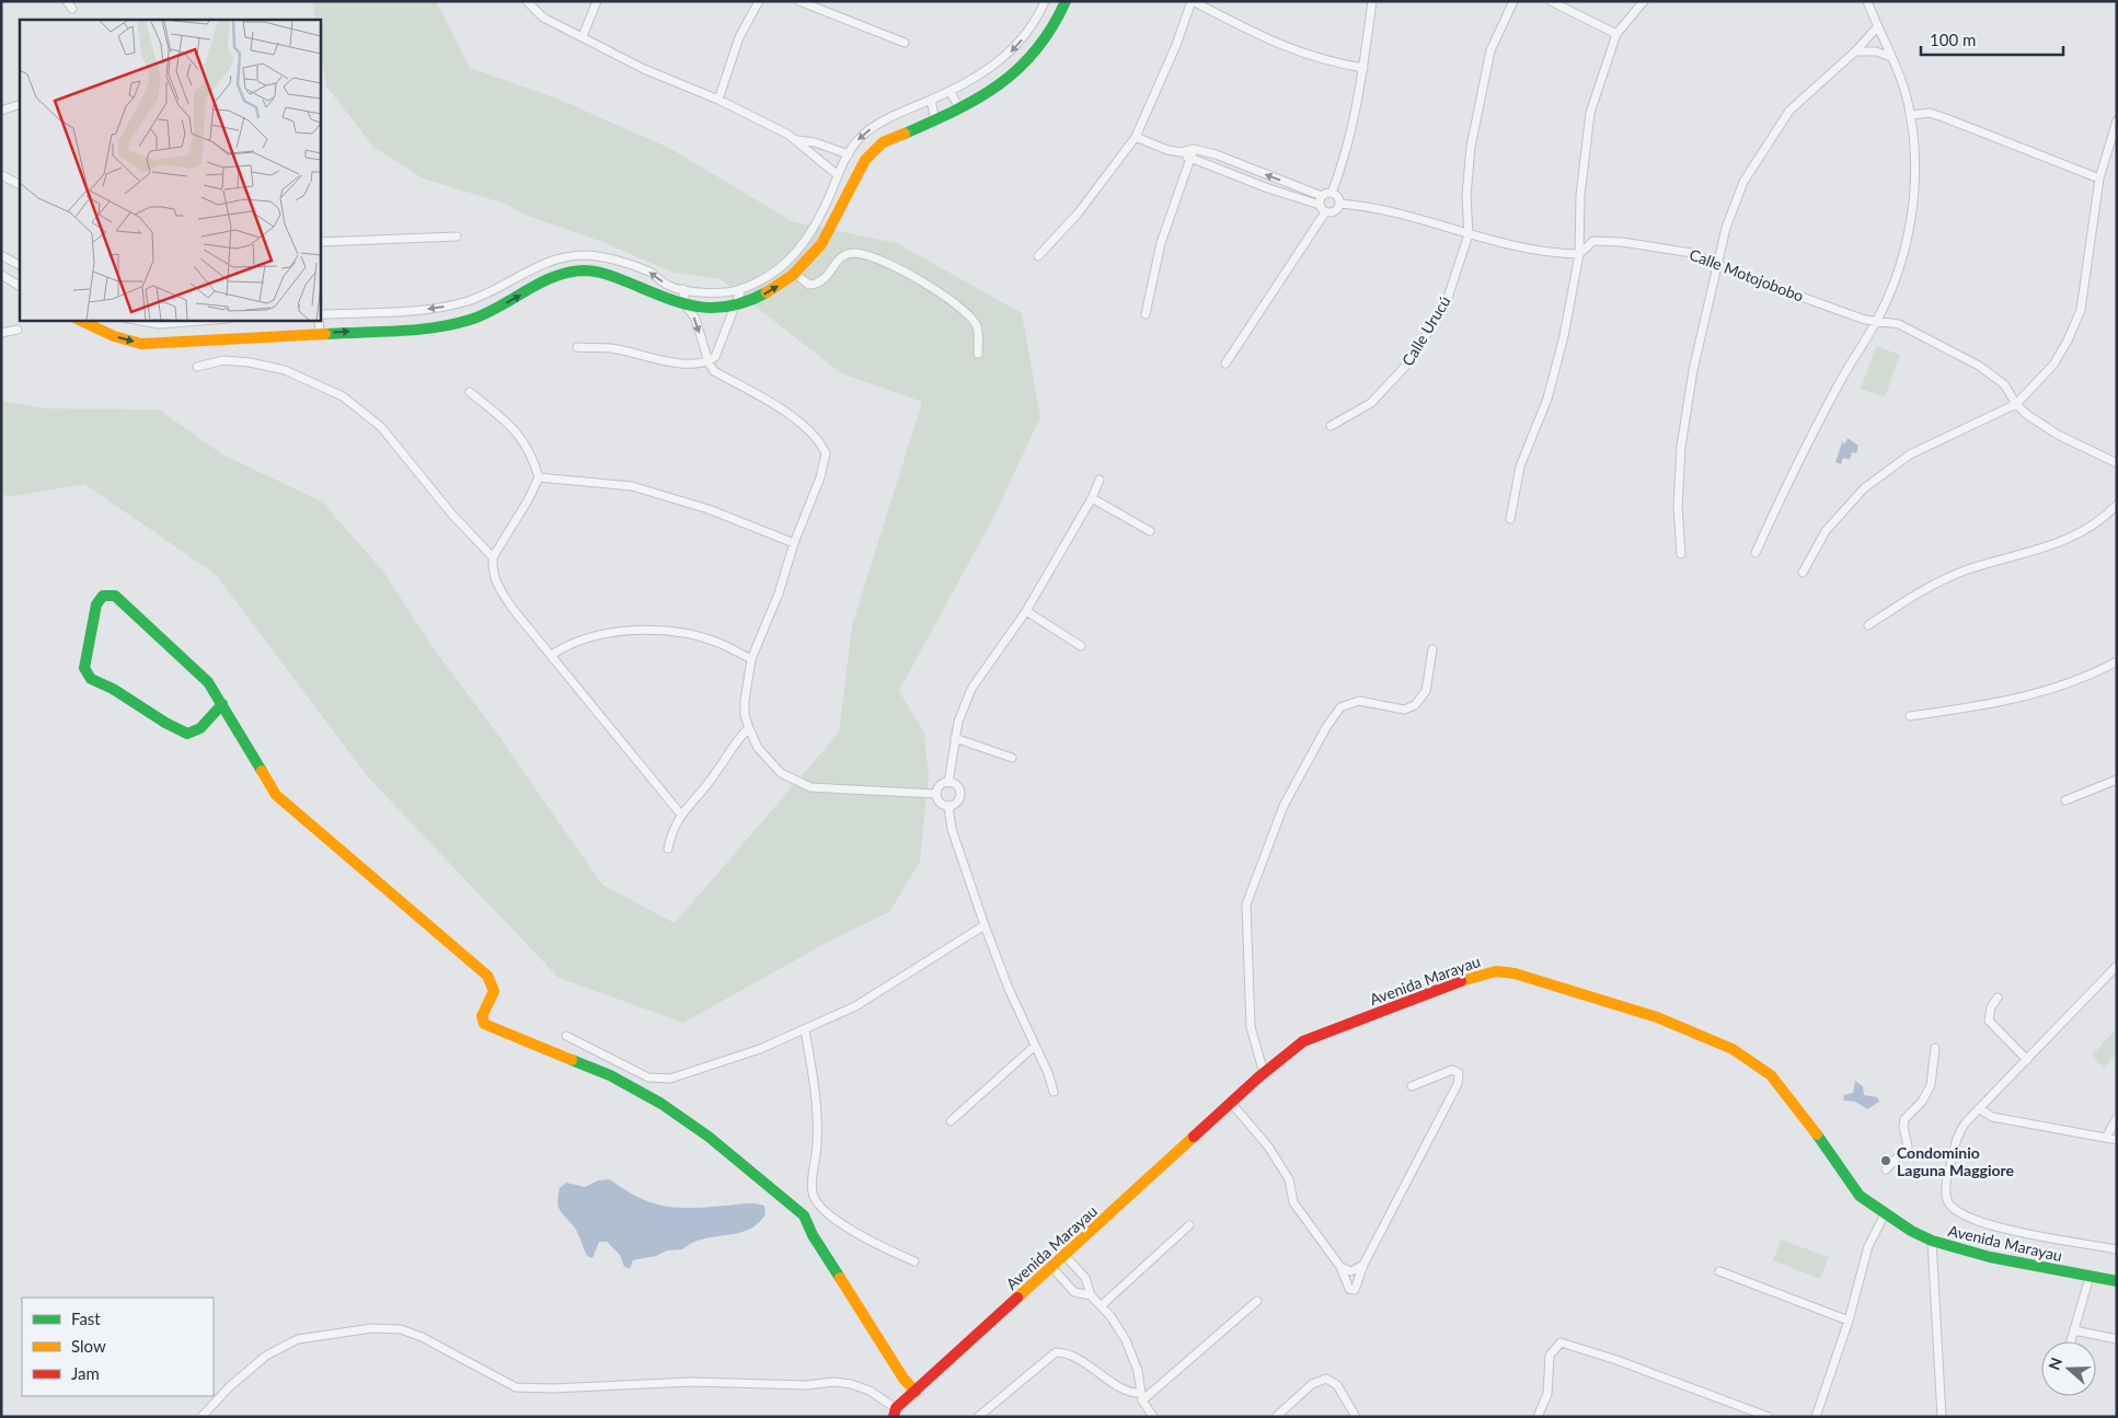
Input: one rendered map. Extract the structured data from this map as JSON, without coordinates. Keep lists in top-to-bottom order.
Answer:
{
  "streets": {
    "street": ["Calle Motojobobo", "Calle Urucú", "Avenida Marayau"]
  },
  "places": ["Condominio Laguna Maggiore"],
  "legend": ["Fast", "Slow", "Jam"],
  "scale_bar": "100 m",
  "north": "left"
}
